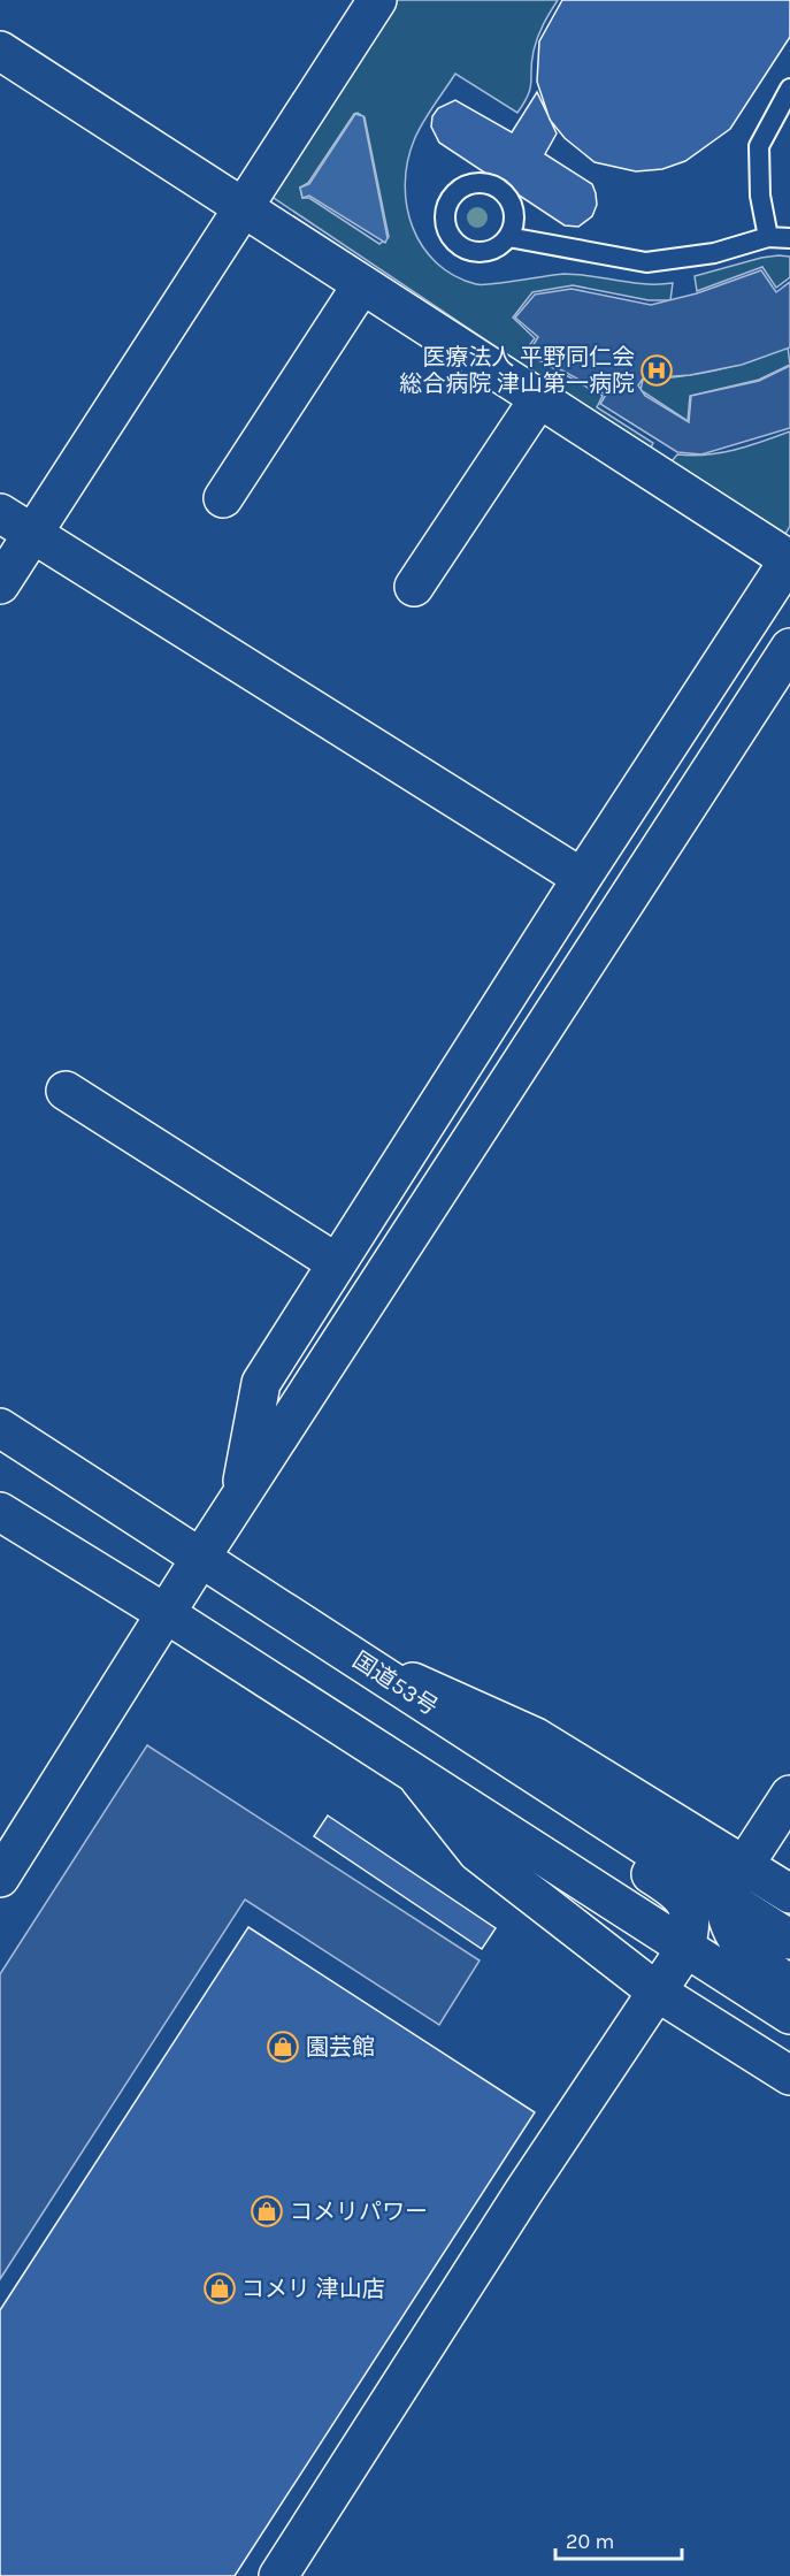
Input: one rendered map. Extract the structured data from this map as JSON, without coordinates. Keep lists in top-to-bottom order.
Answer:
{
  "streets": {
    "main road": ["国道53号"]
  },
  "places": {
    "hospital": ["医療法人 平野同仁会 総合病院 津山第一病院"],
    "shop": ["園芸館", "コメリパワー", "コメリ 津山店"]
  },
  "scale_bar": "20 m"
}
